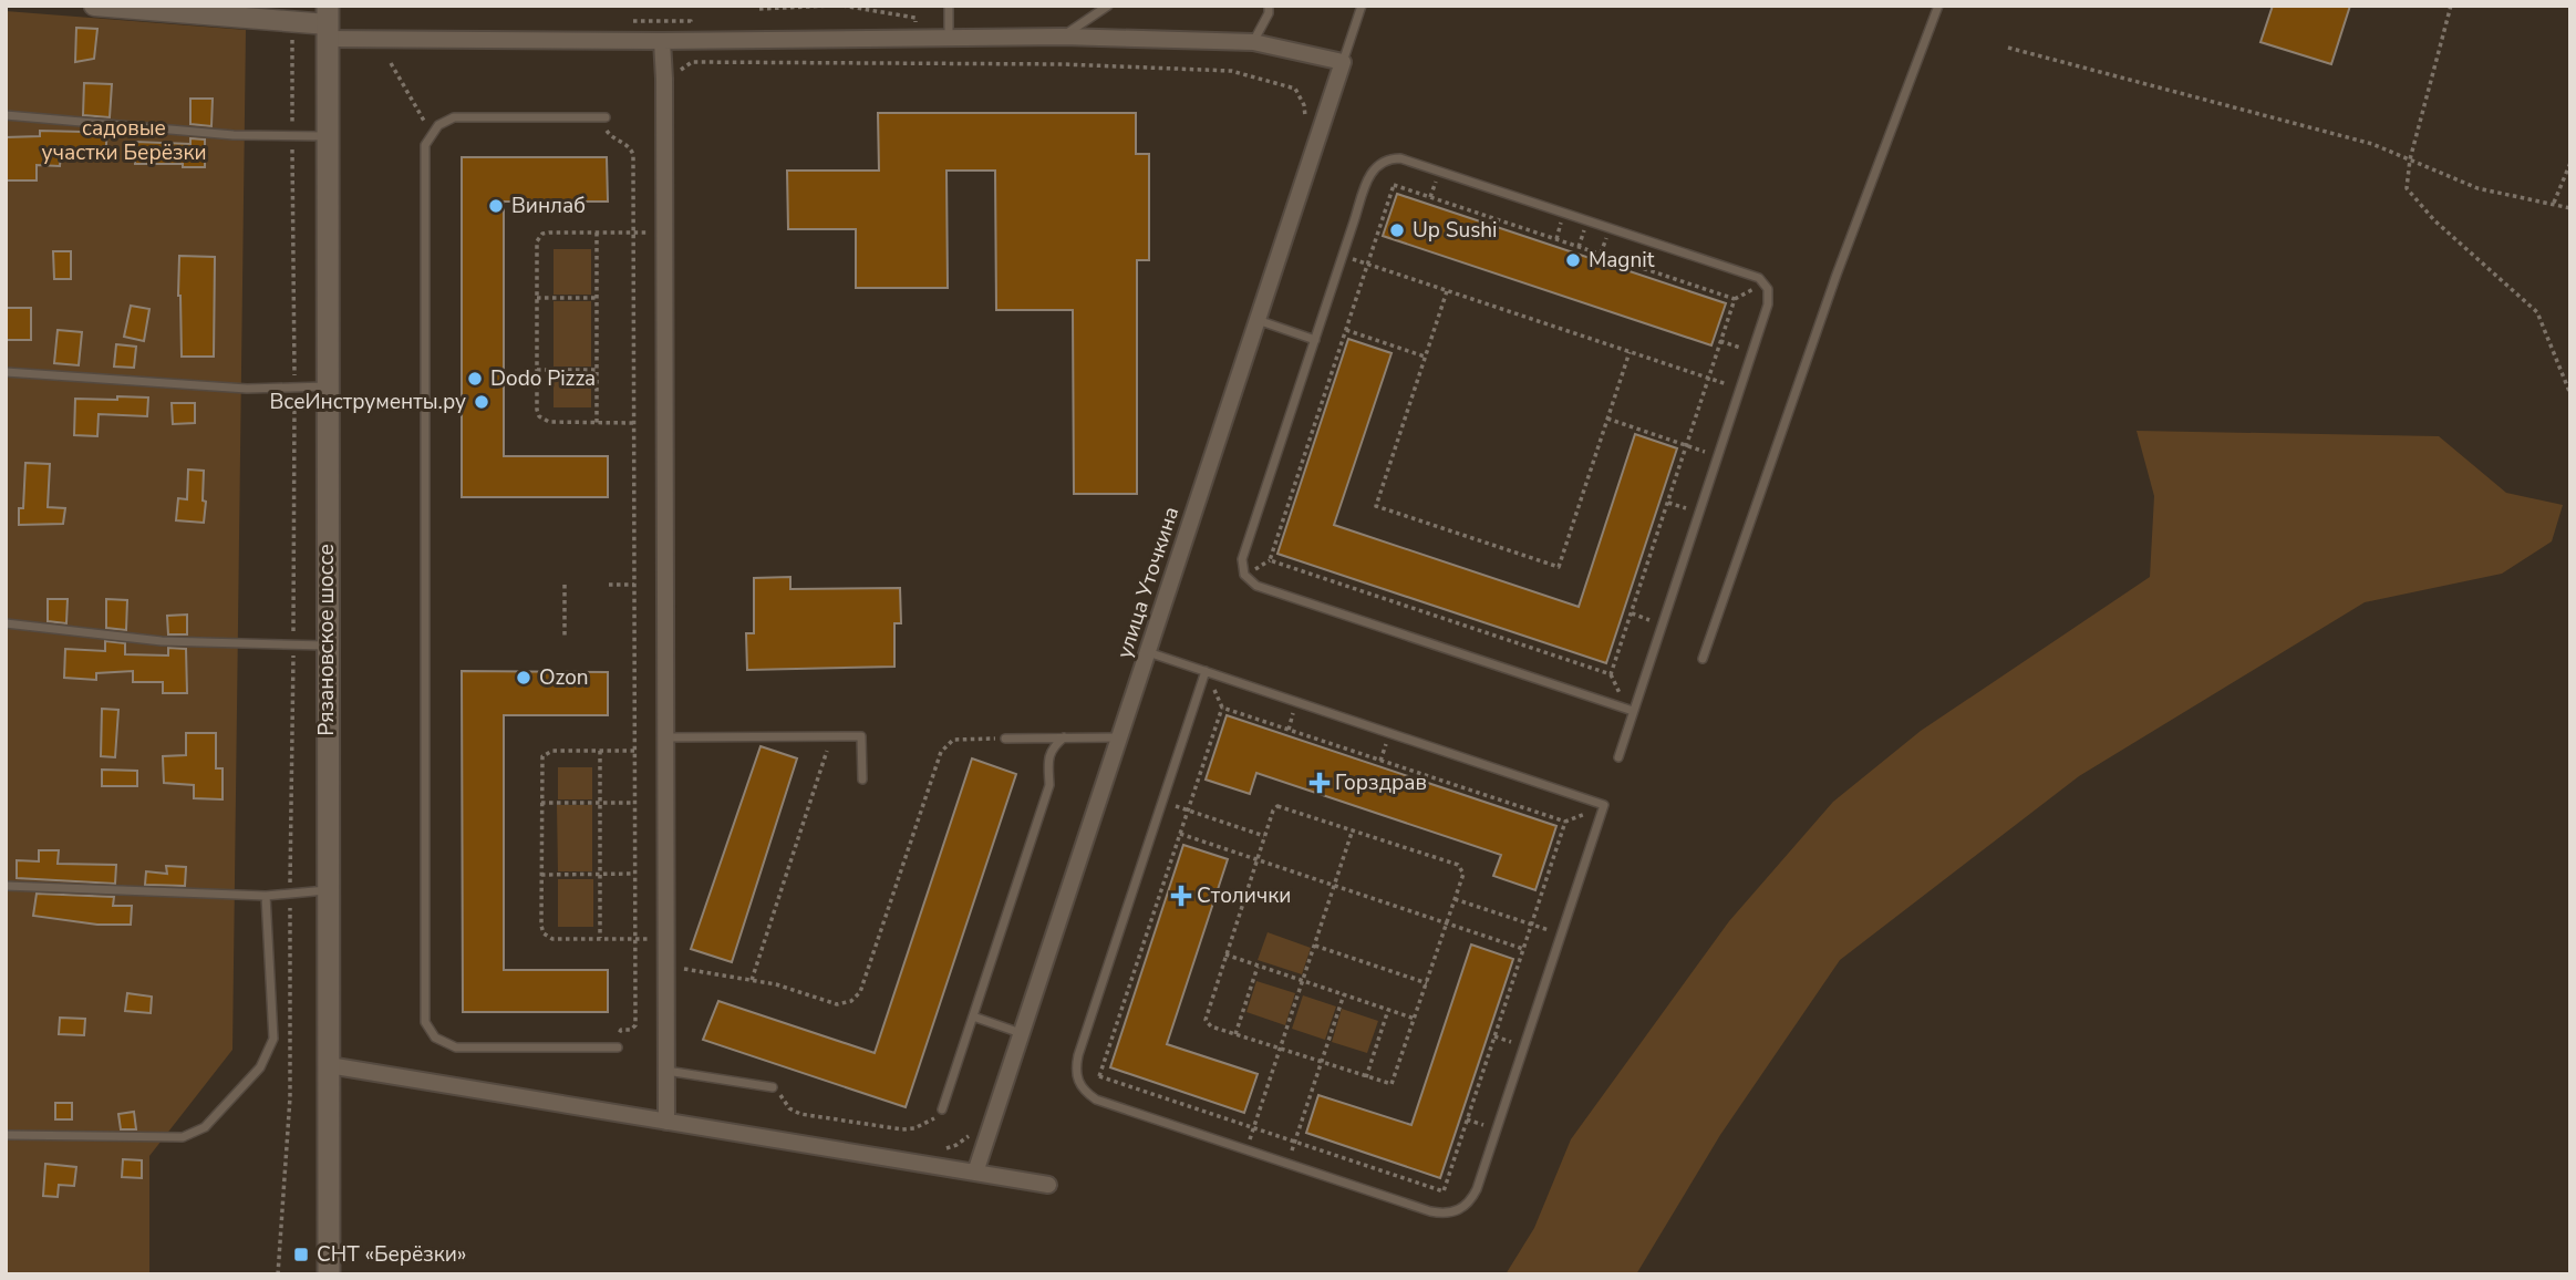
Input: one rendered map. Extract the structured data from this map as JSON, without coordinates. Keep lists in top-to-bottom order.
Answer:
{
  "streets": {
    "main road": ["Рязановское шоссе"],
    "street": ["улица Уточкина"]
  },
  "parks": ["садовые участки Берёзки"],
  "places": {
    "other": [
      "Винлаб",
      "Up Sushi",
      "Magnit",
      "Dodo Pizza",
      "ВсеИнструменты.ру",
      "Ozon"
    ],
    "health": ["Горздрав", "Столички"],
    "transit": ["СНТ «Берёзки»"]
  }
}
